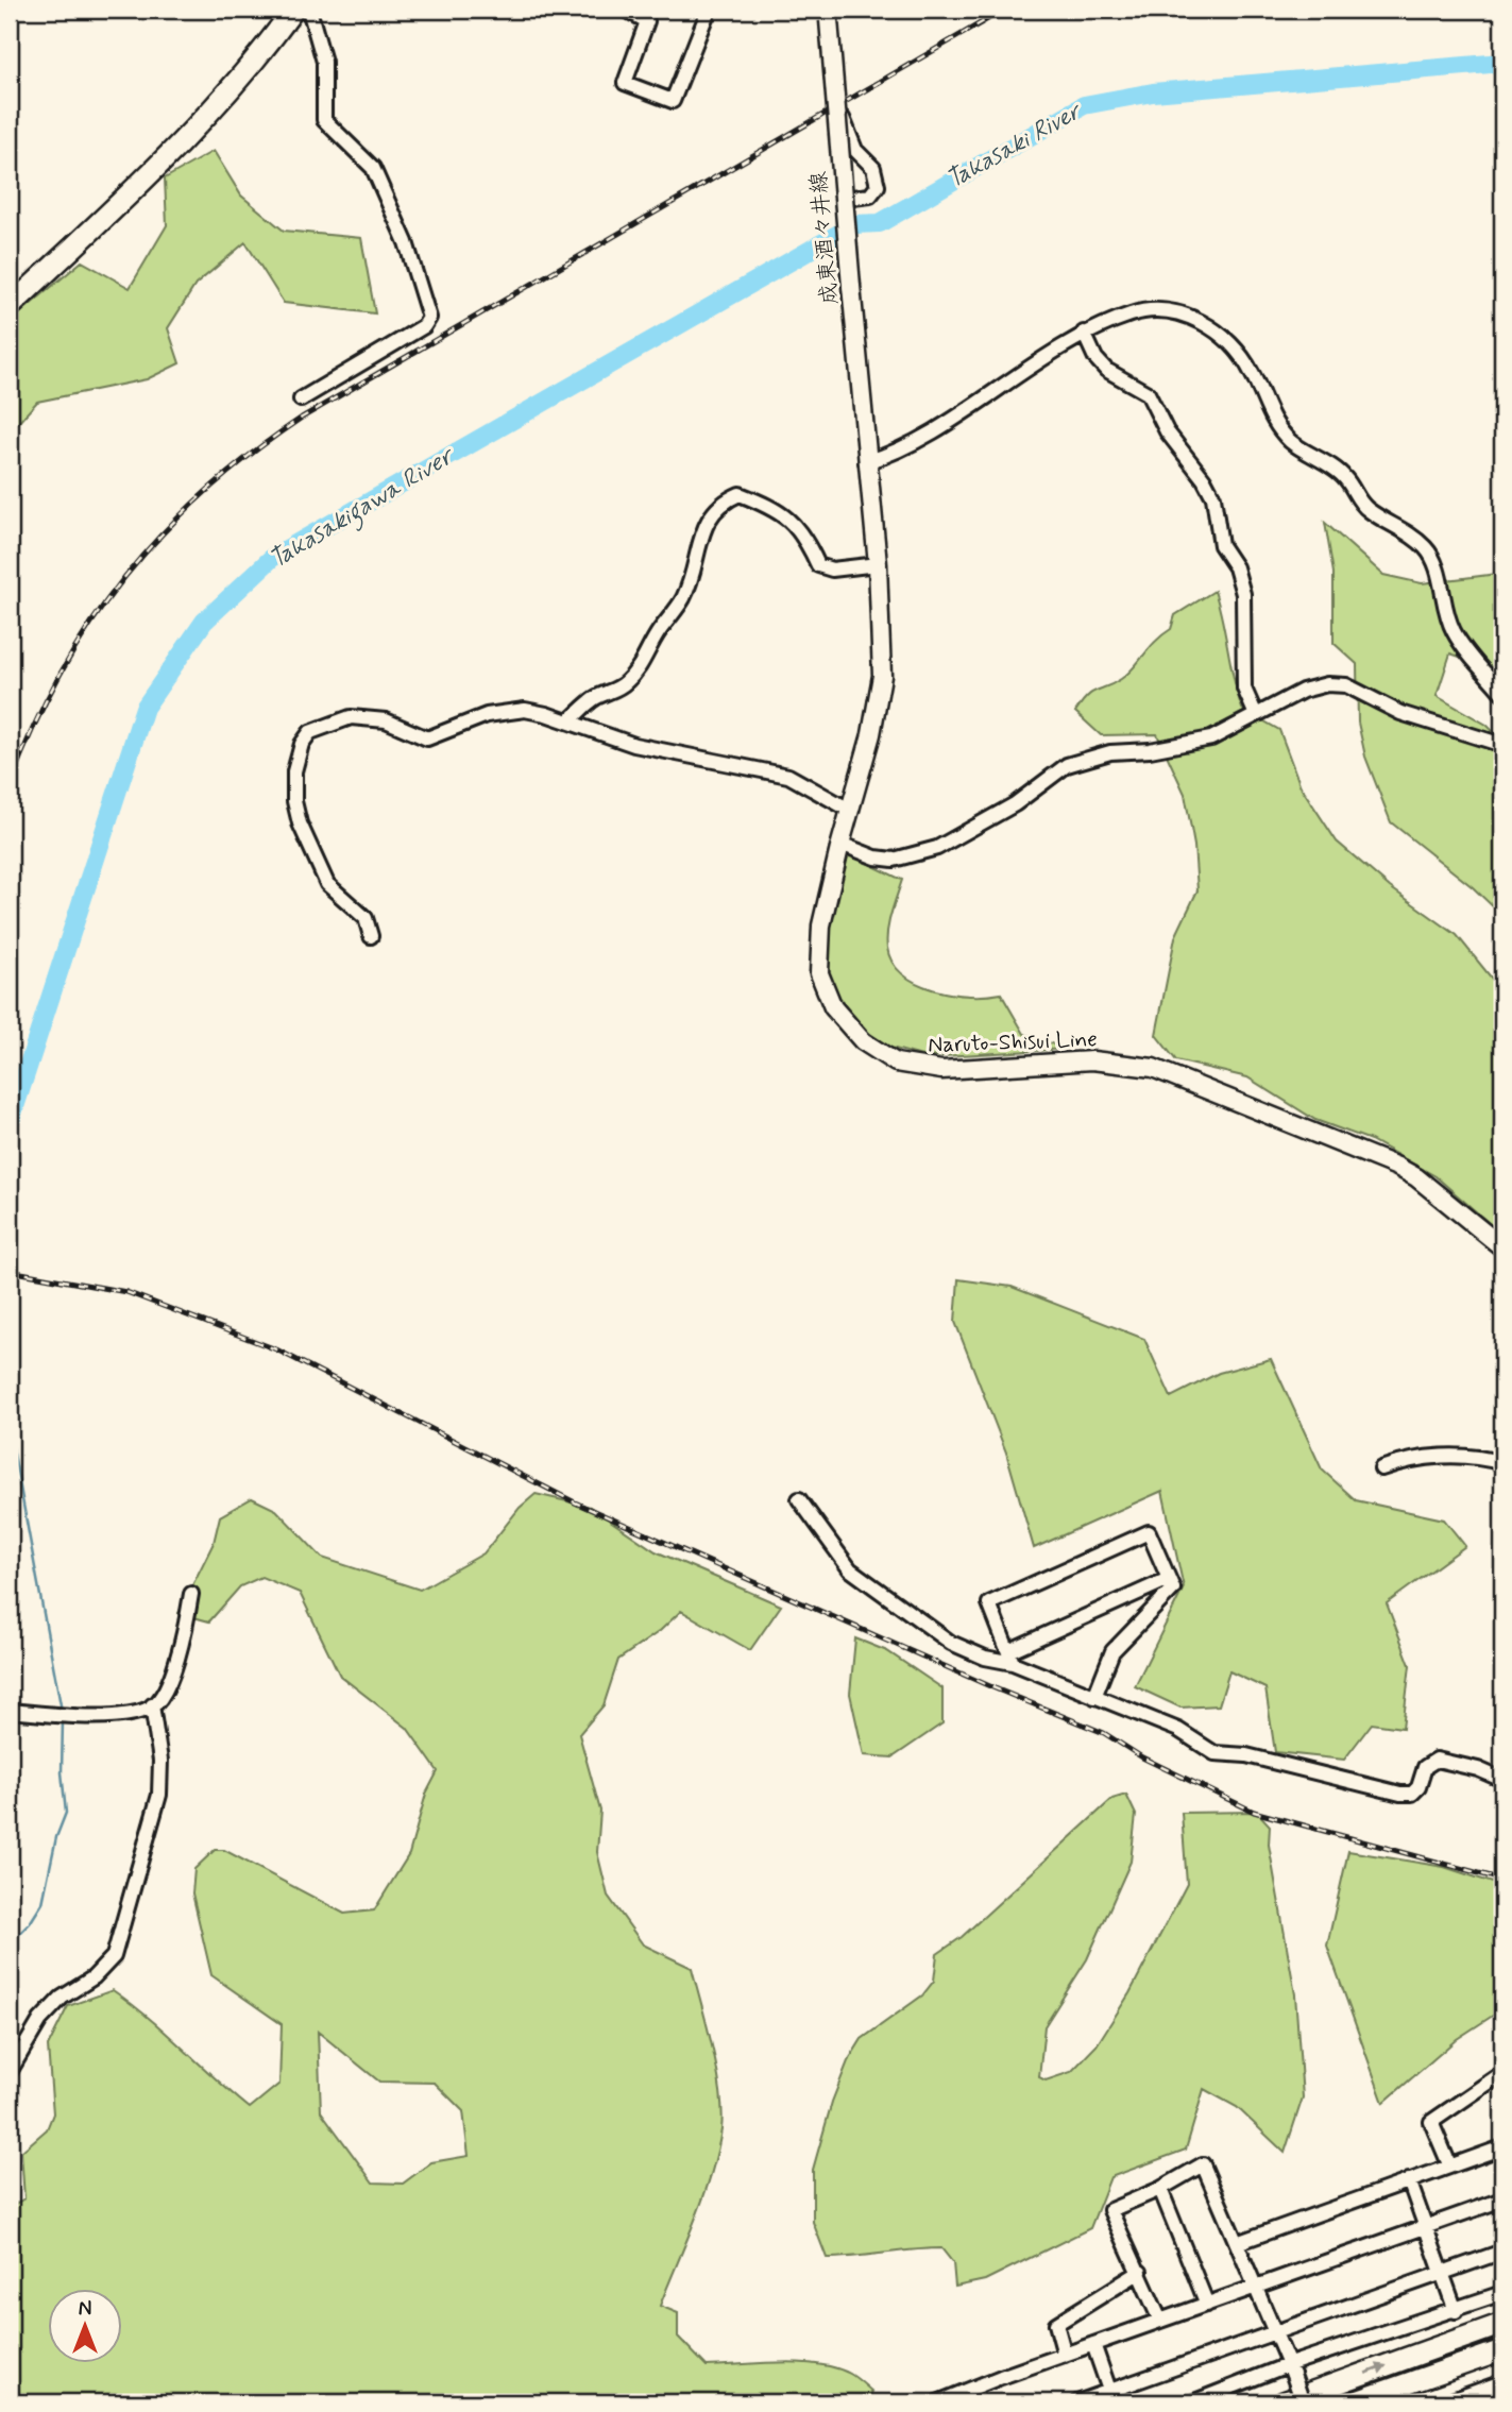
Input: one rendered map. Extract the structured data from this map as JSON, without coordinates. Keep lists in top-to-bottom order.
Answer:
{
  "streets": {
    "main road": ["成東酒々井線", "Naruto-Shisui Line"]
  },
  "crossings": [
    ["成東酒々井線", "Naruto-Shisui Line"]
  ],
  "water": ["Takasaki River", "Takasakigawa River"],
  "north": "top"
}
